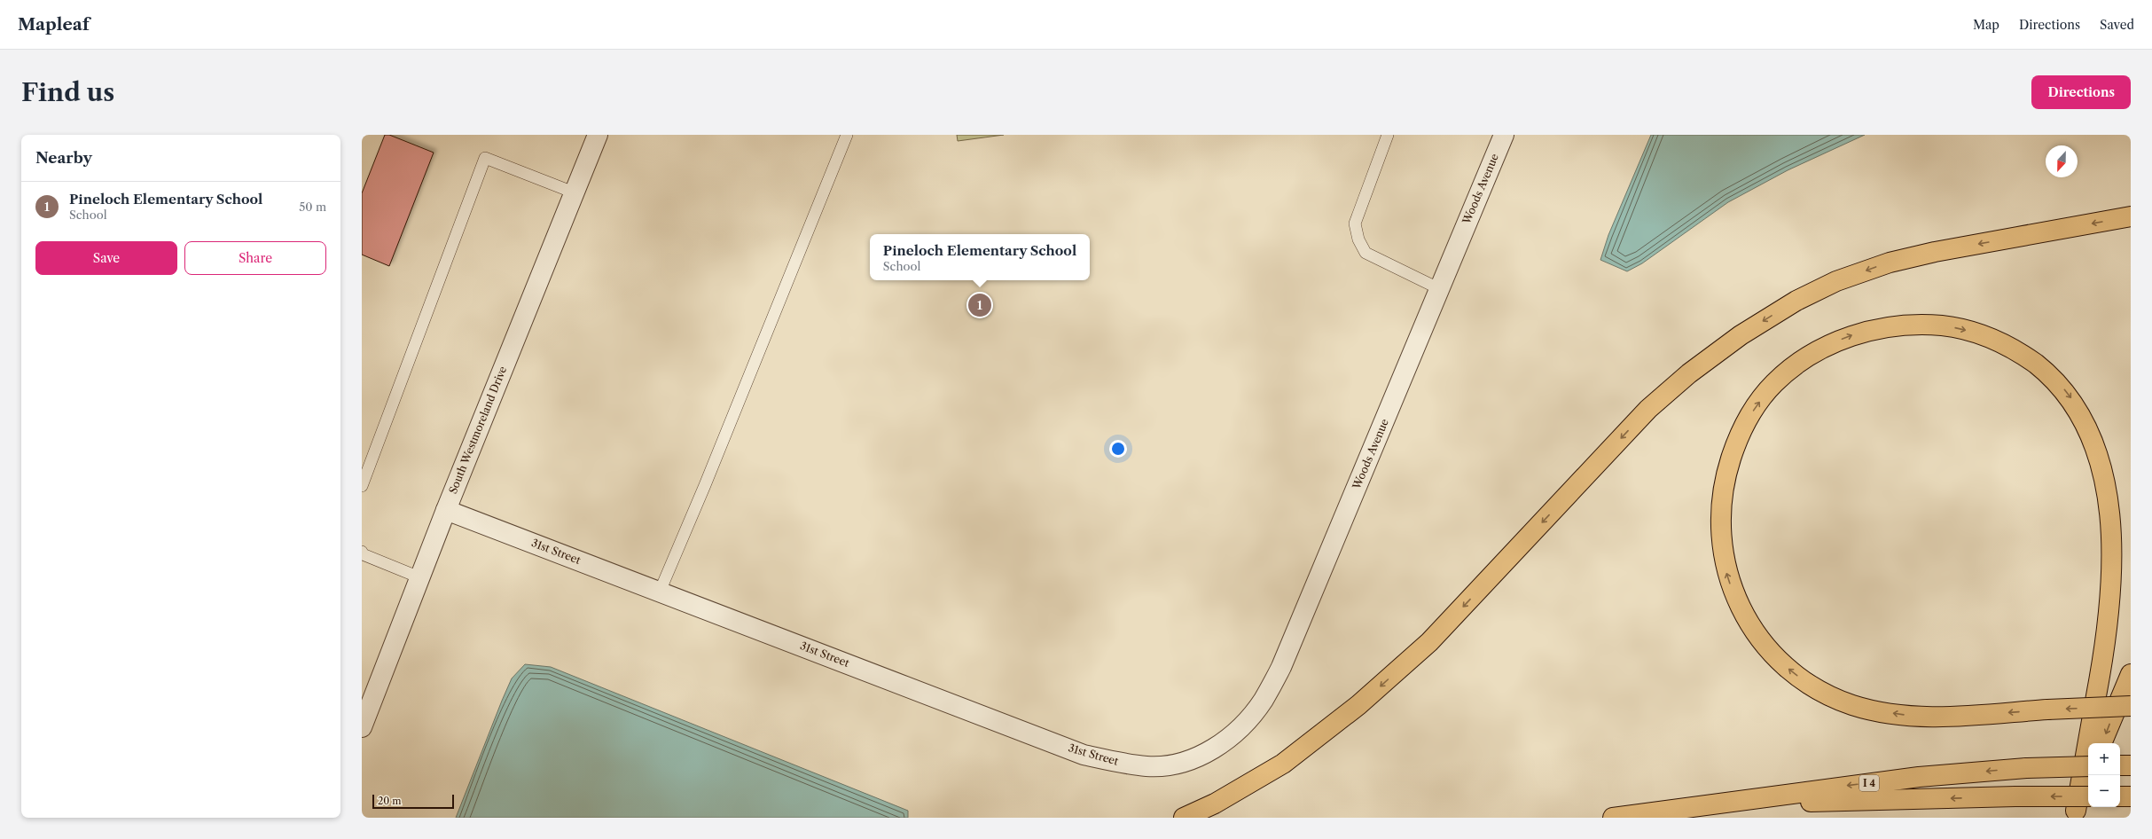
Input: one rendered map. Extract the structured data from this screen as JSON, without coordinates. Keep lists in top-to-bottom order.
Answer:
{
  "streets": {
    "main road": ["I 4"],
    "street": ["Woods Avenue", "South Westmoreland Drive", "31st Street"]
  },
  "crossings": [
    ["Woods Avenue", "31st Street"],
    ["South Westmoreland Drive", "31st Street"]
  ],
  "scale_bar": "20 m",
  "north": "bottom",
  "page": {
    "header": "Mapleaf",
    "nav": ["Map", "Directions", "Saved"],
    "buttons": [
      "Directions",
      ["Save", "Share"]
    ],
    "title": "Find us",
    "heading": "Nearby",
    "list": [
      {
        "mark": "1",
        "name": "Pineloch Elementary School",
        "note": "School",
        "value": "50 m"
      }
    ],
    "popup": ["Pineloch Elementary School", "School"],
    "pins": "1",
    "map_buttons": ["+", "−"],
    "scale": "20 m"
  }
}
